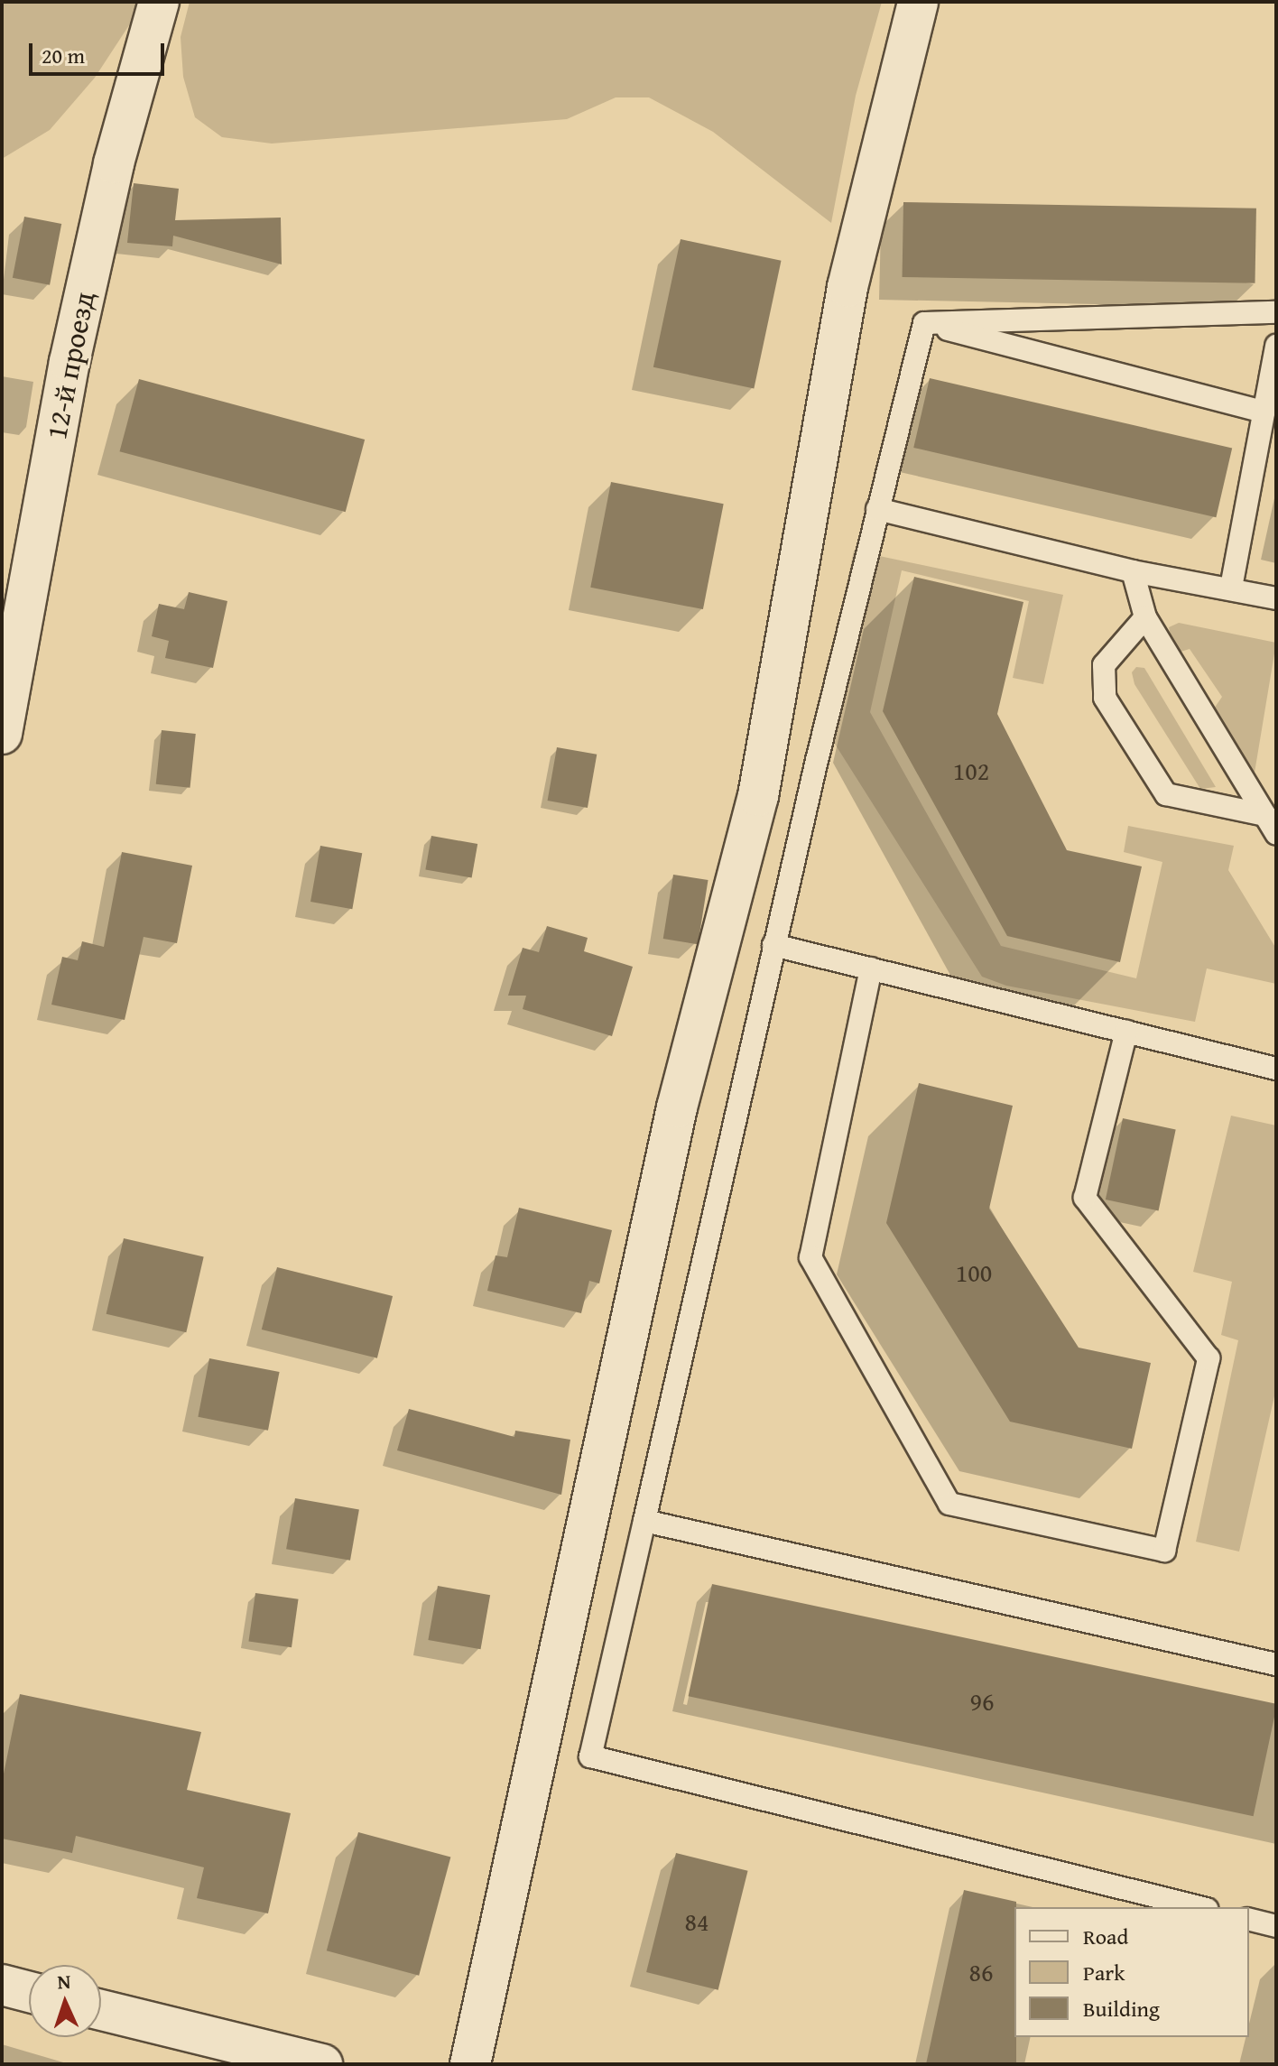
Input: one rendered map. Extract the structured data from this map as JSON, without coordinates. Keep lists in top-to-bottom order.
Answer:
{
  "streets": {
    "street": ["12-й проезд"]
  },
  "house_numbers": [
    "102",
    "100",
    "96",
    "84",
    "86"
  ],
  "legend": ["Road", "Park", "Building"],
  "scale_bar": "20 m",
  "north": "top"
}
